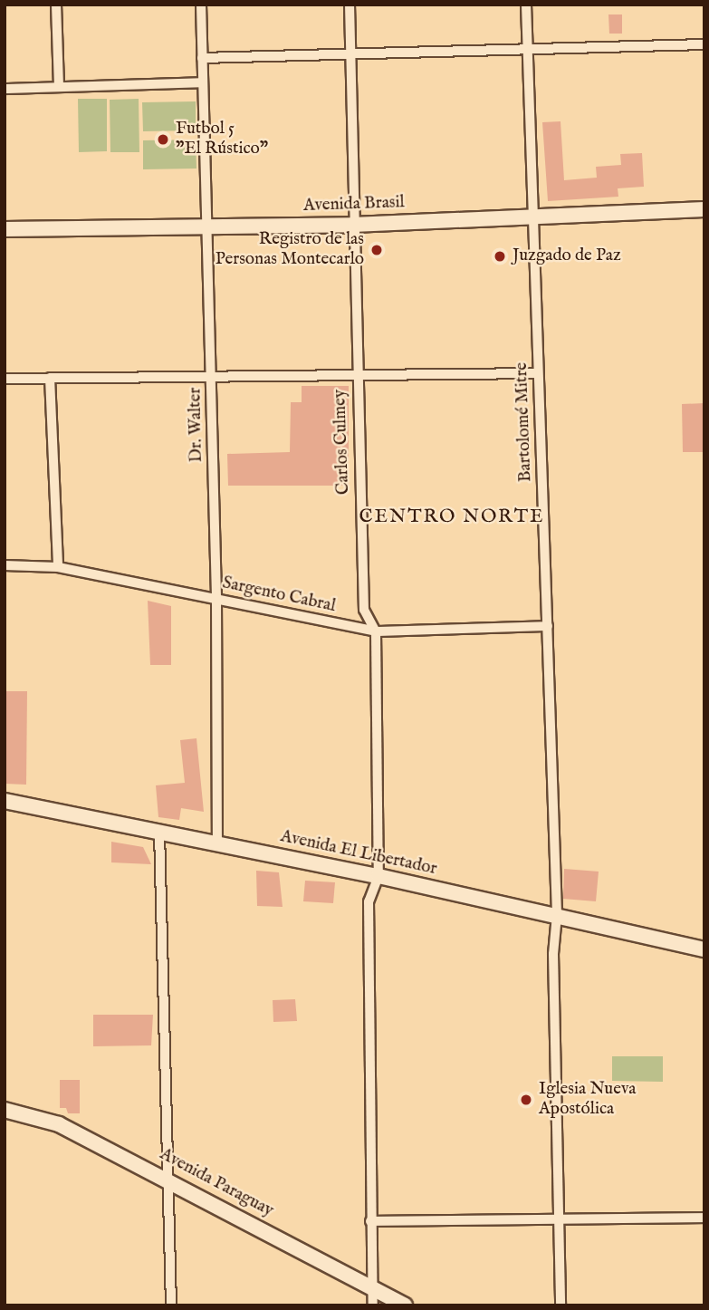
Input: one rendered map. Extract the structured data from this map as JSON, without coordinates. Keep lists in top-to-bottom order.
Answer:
{
  "streets": {
    "main road": ["Avenida Brasil", "Avenida El Libertador", "Avenida Paraguay"],
    "street": [
      "Bartolomé Mitre",
      "Dr. Walter",
      "Carlos Culmey",
      "Sargento Cabral"
    ]
  },
  "crossings": [
    ["Avenida Brasil", "Bartolomé Mitre"],
    ["Avenida Brasil", "Dr. Walter"],
    ["Avenida Brasil", "Carlos Culmey"],
    ["Bartolomé Mitre", "Sargento Cabral"],
    ["Bartolomé Mitre", "Avenida El Libertador"],
    ["Dr. Walter", "Sargento Cabral"],
    ["Dr. Walter", "Avenida El Libertador"],
    ["Carlos Culmey", "Sargento Cabral"],
    ["Carlos Culmey", "Avenida El Libertador"],
    ["Carlos Culmey", "Avenida Paraguay"]
  ],
  "districts": ["CENTRO NORTE"],
  "places": [
    "Futbol 5 \"El Rústico\"",
    "Registro de las Personas Montecarlo",
    "Juzgado de Paz",
    "Iglesia Nueva Apostólica"
  ]
}
